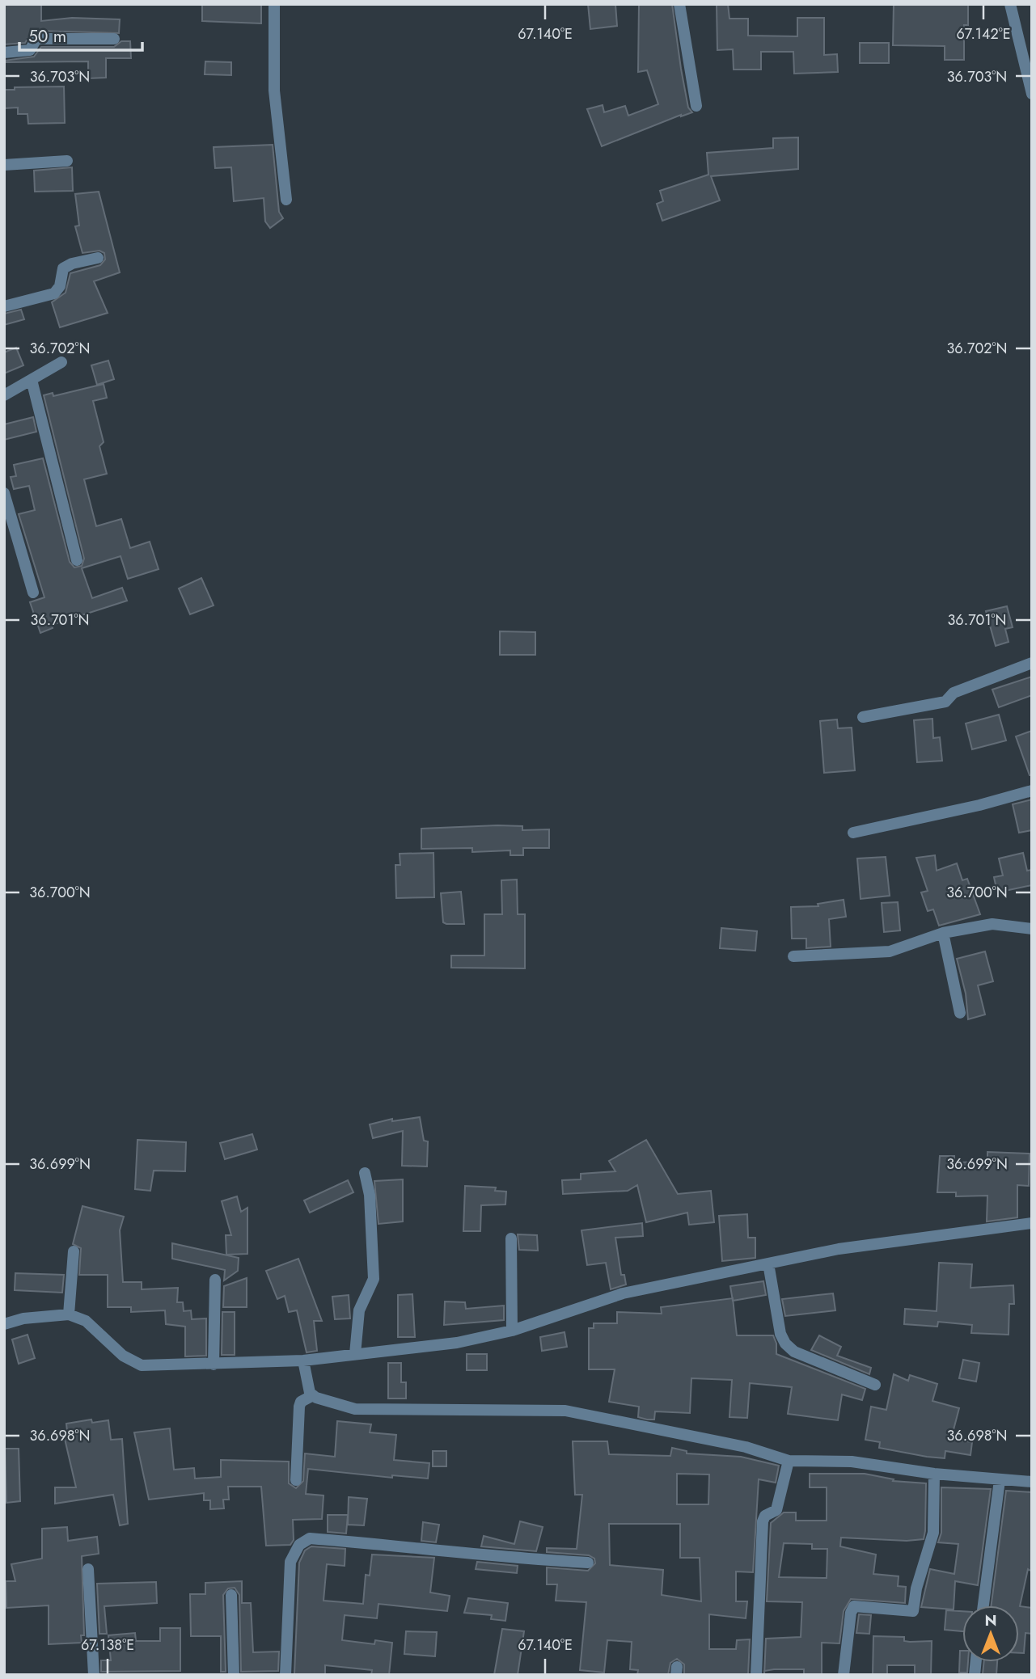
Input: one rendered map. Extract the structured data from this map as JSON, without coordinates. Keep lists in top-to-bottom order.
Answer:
{
  "scale_bar": "50 m",
  "north": "top",
  "coordinates": [
    "67.140°E",
    "67.142°E",
    "36.703°N",
    "36.702°N",
    "36.701°N",
    "36.700°N",
    "36.699°N",
    "36.698°N",
    "67.138°E"
  ]
}
